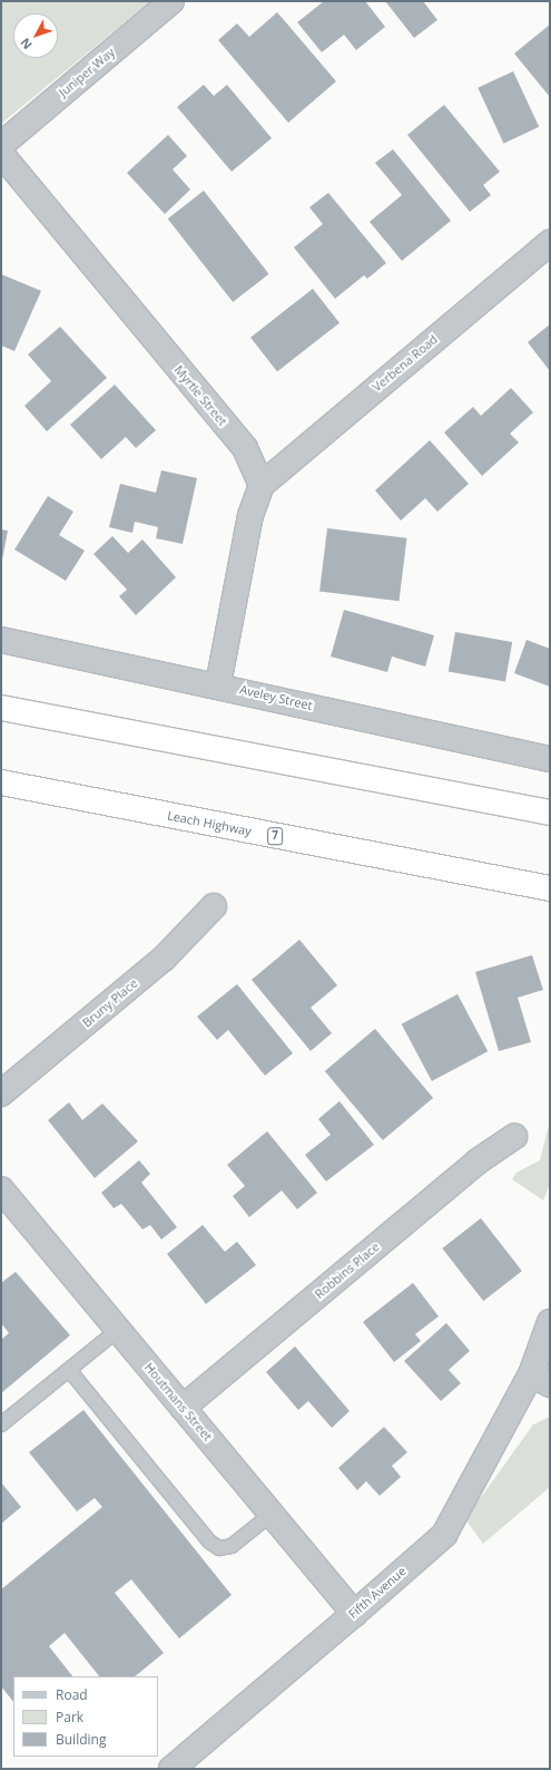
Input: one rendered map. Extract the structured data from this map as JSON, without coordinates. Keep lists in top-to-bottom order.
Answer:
{
  "streets": {
    "highway": ["Leach Highway", "7"],
    "street": [
      "Juniper Way",
      "Verbena Road",
      "Myrtle Street",
      "Aveley Street",
      "Bruny Place",
      "Robbins Place",
      "Houtmans Street",
      "Fifth Avenue"
    ]
  },
  "crossings": [
    ["Verbena Road", "Myrtle Street"],
    ["Robbins Place", "Houtmans Street"],
    ["Houtmans Street", "Fifth Avenue"]
  ],
  "legend": ["Road", "Park", "Building"],
  "north": "bottom left"
}
